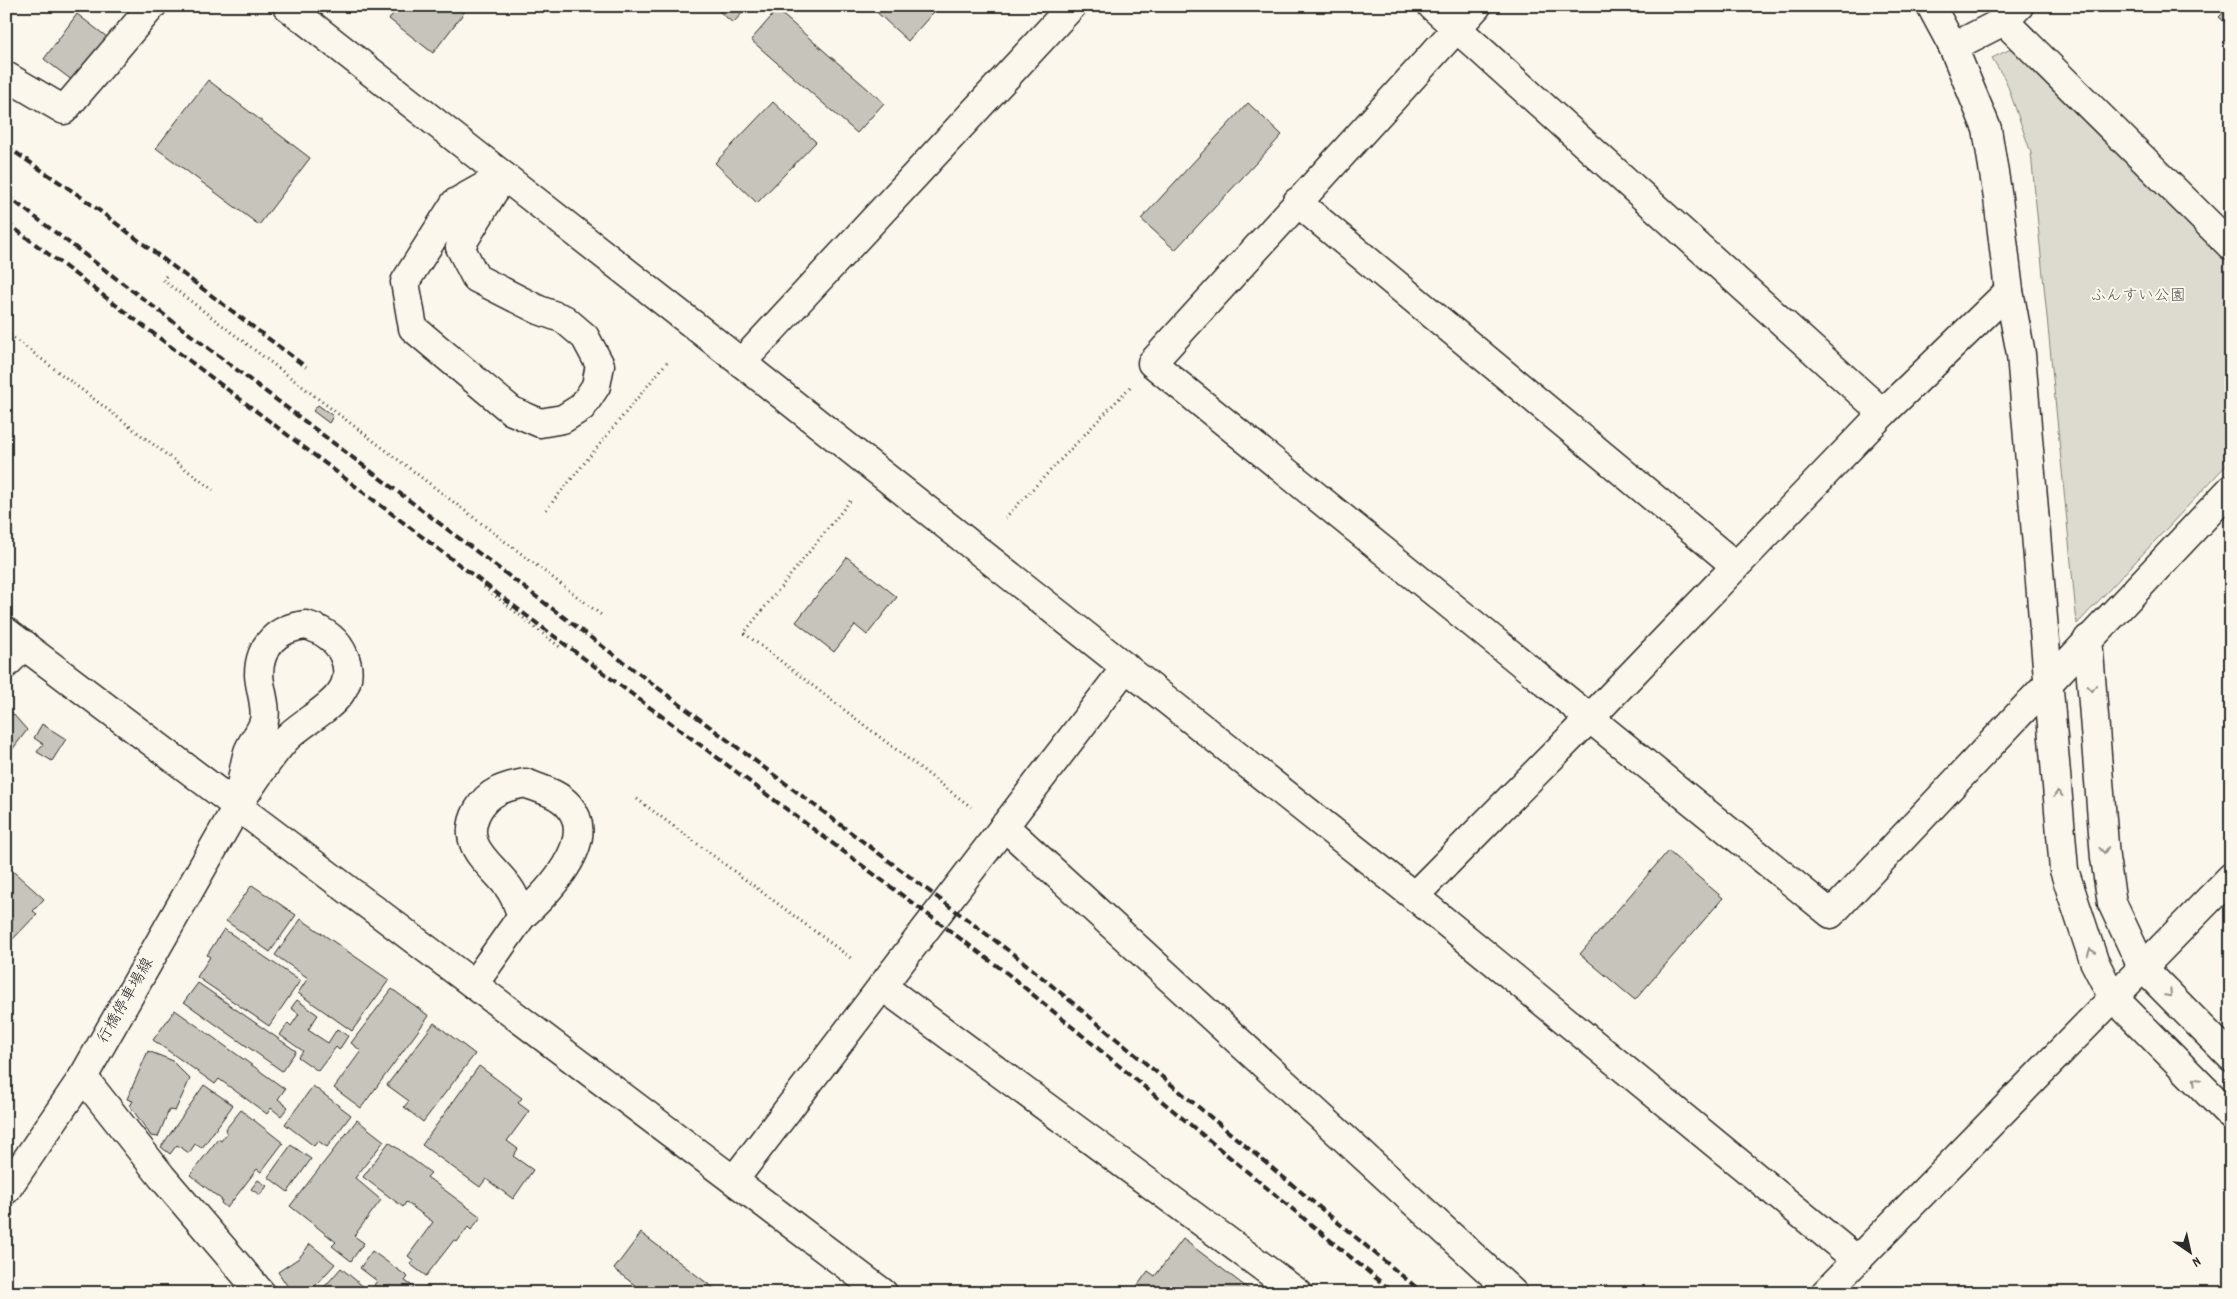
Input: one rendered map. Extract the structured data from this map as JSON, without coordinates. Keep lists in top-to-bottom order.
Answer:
{
  "streets": {
    "street": ["行橋停車場線"]
  },
  "parks": ["ふんすい公園"],
  "north": "bottom right"
}
